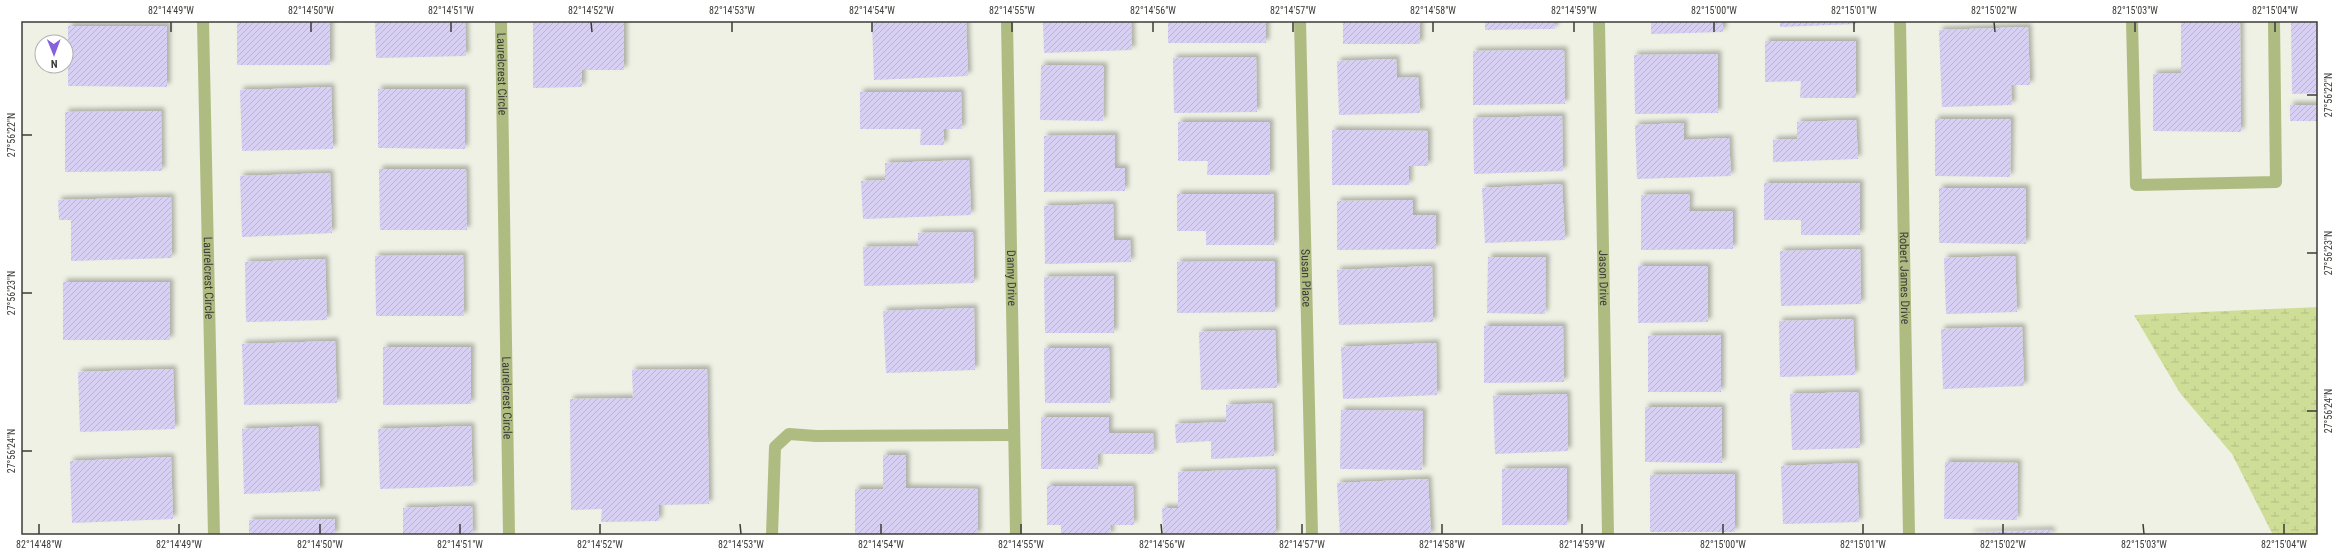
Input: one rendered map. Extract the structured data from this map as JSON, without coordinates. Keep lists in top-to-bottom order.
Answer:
{
  "streets": {
    "street": [
      "Laurelcrest Circle",
      "Danny Drive",
      "Susan Place",
      "Jason Drive",
      "Robert James Drive"
    ]
  },
  "north": "bottom",
  "coordinates": [
    "82°14'49\"W",
    "82°14'50\"W",
    "82°14'51\"W",
    "82°14'52\"W",
    "82°14'53\"W",
    "82°14'54\"W",
    "82°14'55\"W",
    "82°14'56\"W",
    "82°14'57\"W",
    "82°14'58\"W",
    "82°14'59\"W",
    "82°15'00\"W",
    "82°15'01\"W",
    "82°15'02\"W",
    "82°15'03\"W",
    "82°15'04\"W",
    "27°56'22\"N",
    "27°56'23\"N",
    "27°56'24\"N",
    "82°14'48\"W"
  ]
}
